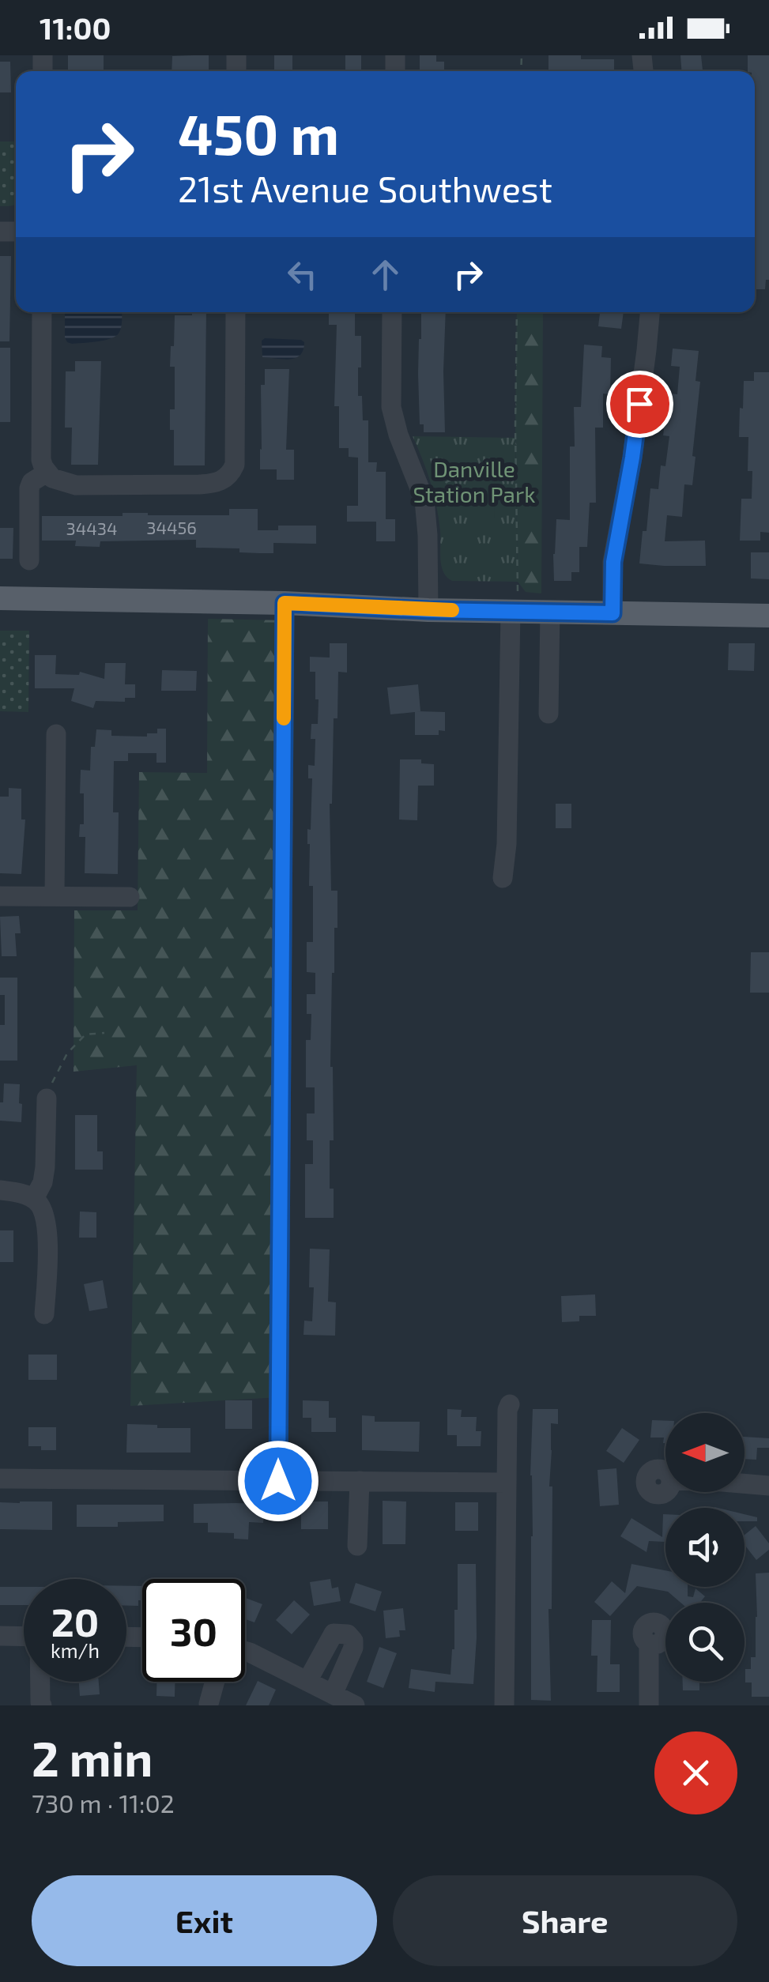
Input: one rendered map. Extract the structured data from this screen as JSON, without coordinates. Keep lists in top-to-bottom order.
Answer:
{
  "parks": ["Danville Station Park"],
  "house_numbers": ["34456", "34434"],
  "north": "left",
  "page": {
    "status": "11:00",
    "turn": ["450 m", "21st Avenue Southwest"],
    "speed": "20 km/h",
    "limit": "30",
    "heading": ["2 min", "730 m · 11:02"],
    "buttons": ["Exit", "Share"]
  }
}
